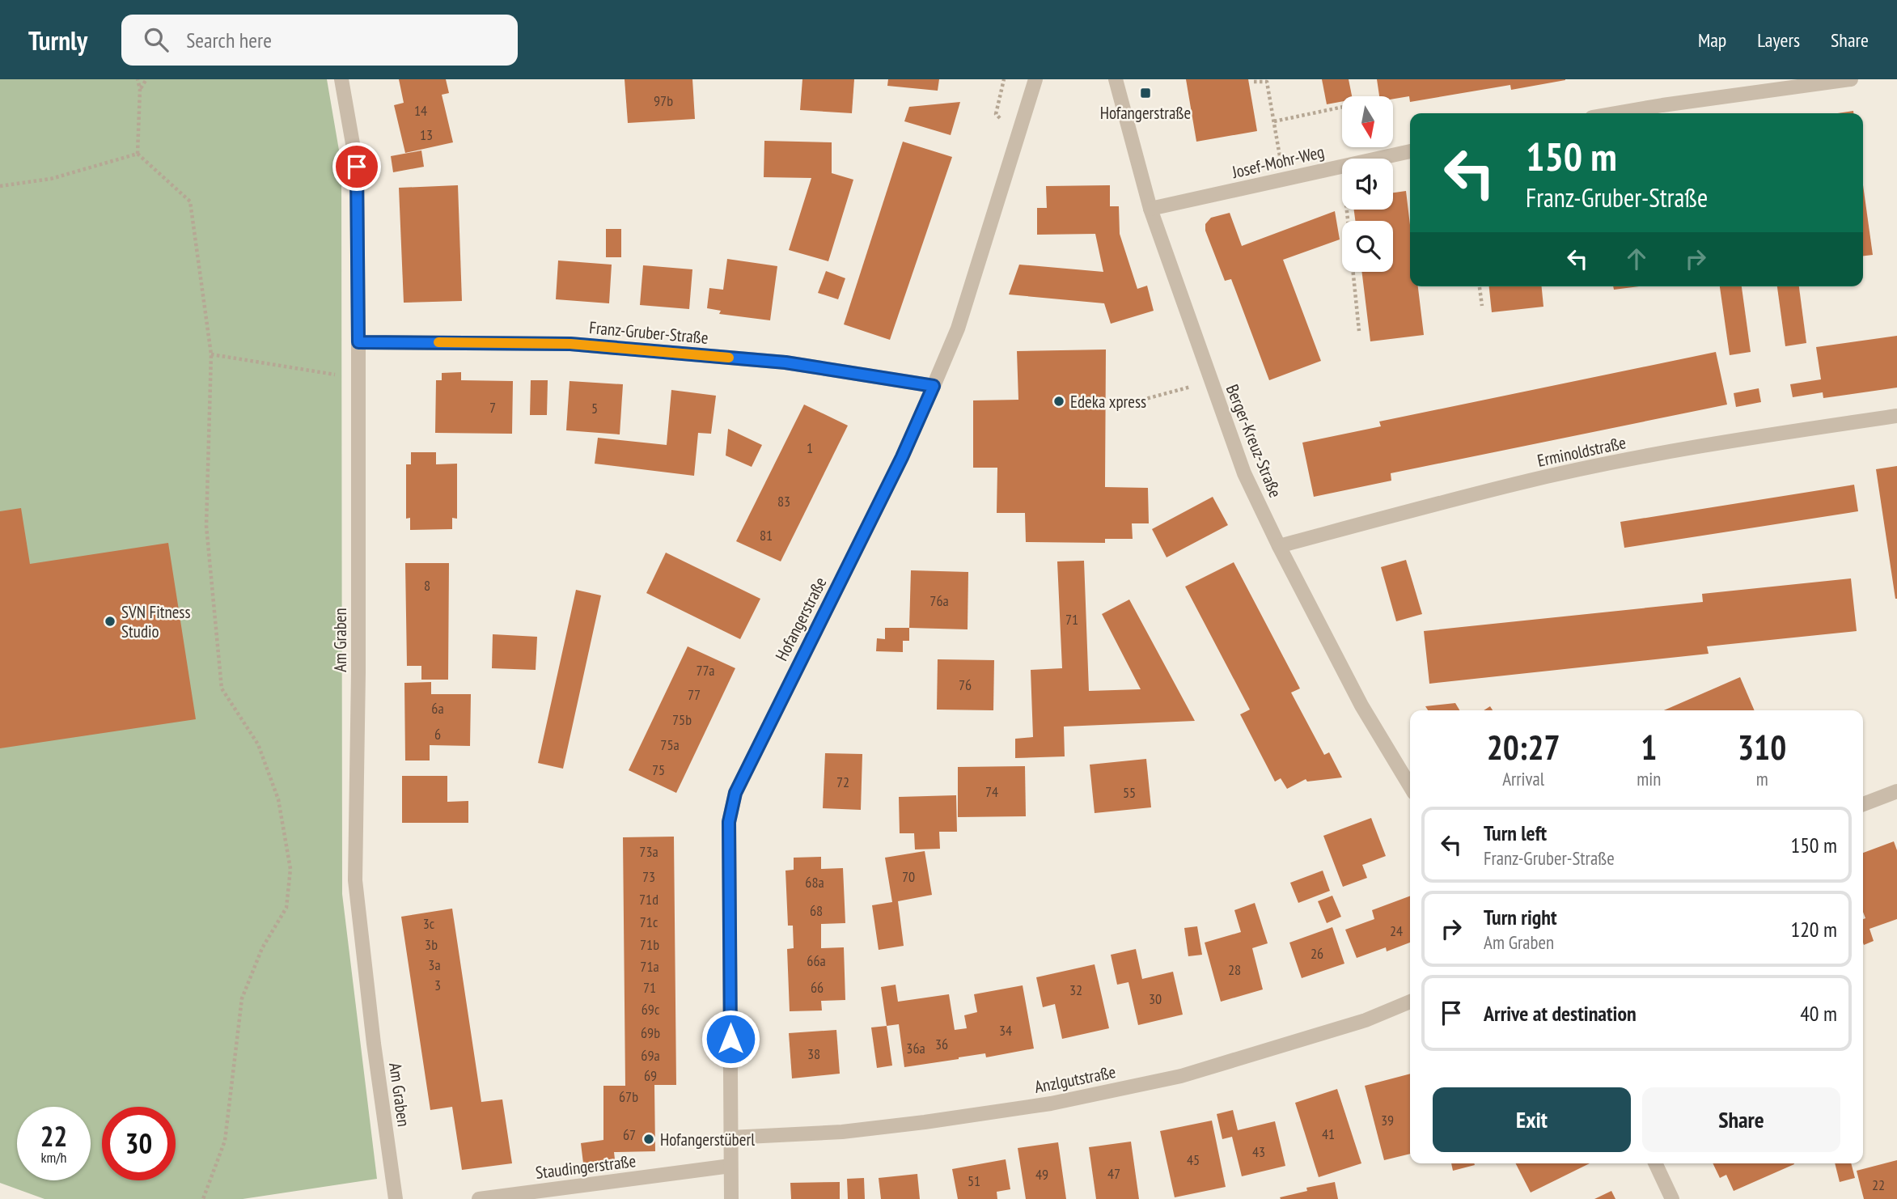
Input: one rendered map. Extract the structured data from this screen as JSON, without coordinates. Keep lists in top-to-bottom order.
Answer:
{
  "streets": {
    "street": [
      "Josef-Mohr-Weg",
      "Franz-Gruber-Straße",
      "Berger-Kreuz-Straße",
      "Erminoldstraße",
      "Hofangerstraße",
      "Am Graben",
      "Anzlgutstraße",
      "Staudingerstraße"
    ]
  },
  "crossings": [
    ["Josef-Mohr-Weg", "Berger-Kreuz-Straße"],
    ["Franz-Gruber-Straße", "Hofangerstraße"],
    ["Franz-Gruber-Straße", "Am Graben"],
    ["Berger-Kreuz-Straße", "Erminoldstraße"],
    ["Hofangerstraße", "Anzlgutstraße"],
    ["Hofangerstraße", "Staudingerstraße"]
  ],
  "places": {
    "transit": ["Hofangerstraße"],
    "other": ["Edeka xpress", "SVN Fitness Studio", "Hofangerstüberl"]
  },
  "house_numbers": [
    "97b",
    "14",
    "13",
    "7",
    "5",
    "1",
    "83",
    "81",
    "8",
    "76a",
    "71",
    "77a",
    "76",
    "77",
    "6a",
    "75b",
    "6",
    "75a",
    "75",
    "72",
    "74",
    "55",
    "73a",
    "73",
    "70",
    "68a",
    "71d",
    "68",
    "71c",
    "3c",
    "24",
    "3b",
    "71b",
    "26",
    "66a",
    "3a",
    "71a",
    "28",
    "3",
    "71",
    "66",
    "32",
    "30",
    "69c",
    "34",
    "69b",
    "36",
    "36a",
    "38",
    "69a",
    "69",
    "67b",
    "39",
    "41",
    "67",
    "43",
    "45",
    "47",
    "49",
    "51",
    "22"
  ],
  "north": "bottom",
  "page": {
    "header": "Turnly",
    "search": "Search here",
    "nav": ["Map", "Layers", "Share"],
    "turn": ["150 m", "Franz-Gruber-Straße"],
    "eta": [
      "20:27",
      "Arrival",
      "1",
      "min",
      "310",
      "m"
    ],
    "list": [
      {
        "name": "Turn left",
        "note": "Franz-Gruber-Straße",
        "value": "150 m"
      },
      {
        "name": "Turn right",
        "note": "Am Graben",
        "value": "120 m"
      },
      {
        "name": "Arrive at destination",
        "value": "40 m"
      }
    ],
    "buttons": ["Exit", "Share"],
    "speed": "22 km/h",
    "limit": "30"
  }
}
